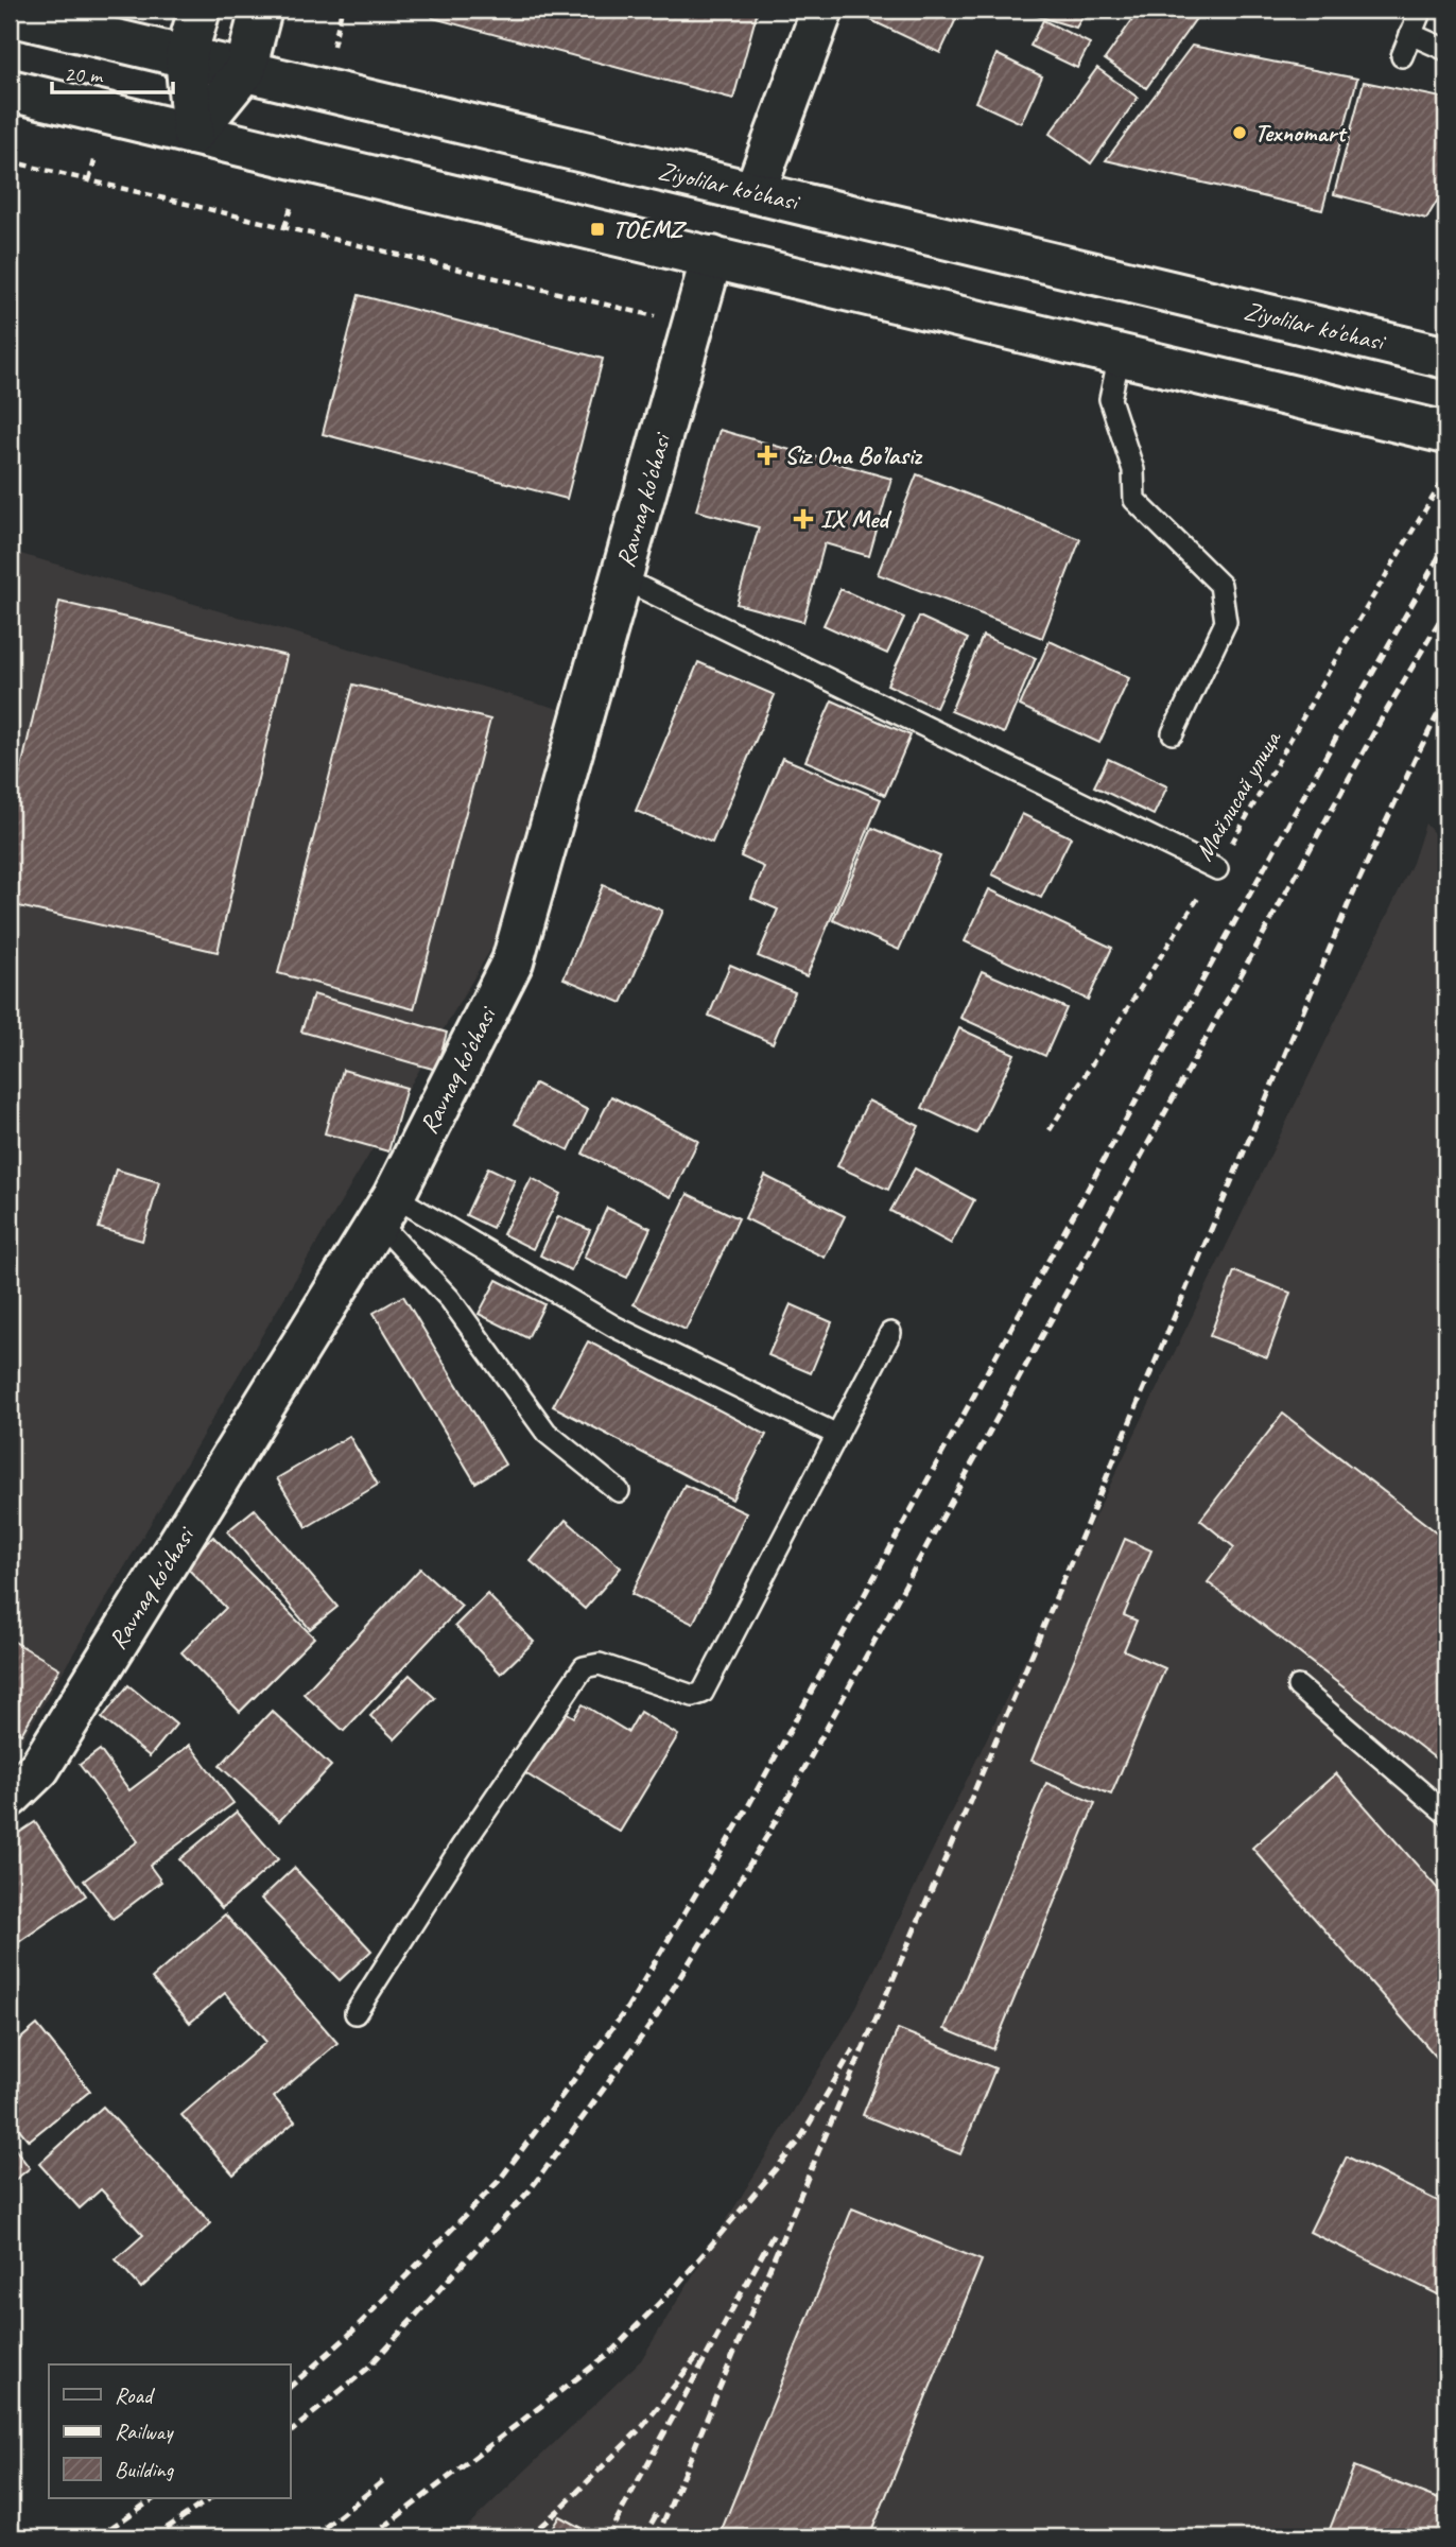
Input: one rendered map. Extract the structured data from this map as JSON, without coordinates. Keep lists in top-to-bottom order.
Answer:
{
  "streets": {
    "main road": ["Ziyolilar ko'chasi", "Ravnaq ko'chasi"],
    "path": ["Майлисай улица"]
  },
  "places": {
    "other": ["Texnomart"],
    "transit": ["TOEMZ"],
    "health": ["Siz Ona Bo’lasiz", "IX Med"]
  },
  "legend": ["Road", "Railway", "Building"],
  "scale_bar": "20 m"
}
